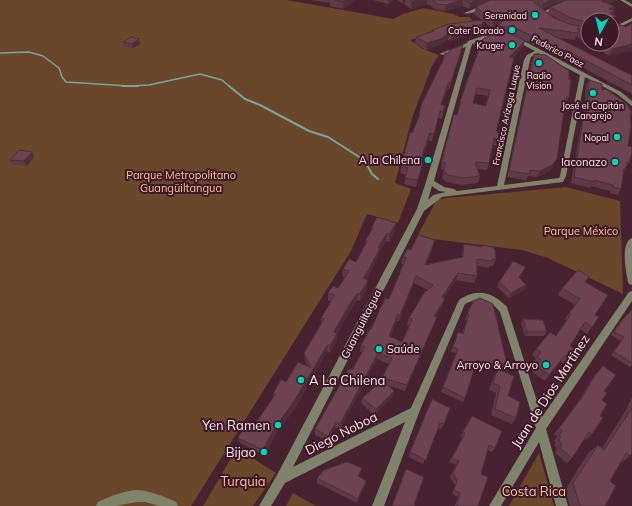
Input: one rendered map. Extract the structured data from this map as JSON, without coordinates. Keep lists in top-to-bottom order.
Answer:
{
  "streets": {
    "street": [
      "Federico Paez",
      "Francisco Arízaga Luque",
      "Guanguiltagua",
      "Juan de Dios Martinez",
      "Diego Noboa"
    ]
  },
  "crossings": [
    ["Federico Paez", "Francisco Arízaga Luque"],
    ["Guanguiltagua", "Diego Noboa"]
  ],
  "parks": [
    "Parque Metropolitano Guangüiltangua",
    "Parque México",
    "Turquia",
    "Costa Rica"
  ],
  "places": [
    "Serenidad",
    "Cater Dorado",
    "Kruger",
    "Radio Vision",
    "José el Capitán Cangrejo",
    "Nopal",
    "A la Chilena",
    "Iaconazo",
    "Saúde",
    "Arroyo & Arroyo",
    "A La Chilena",
    "Yen Ramen",
    "Bijao"
  ],
  "north": "bottom"
}
